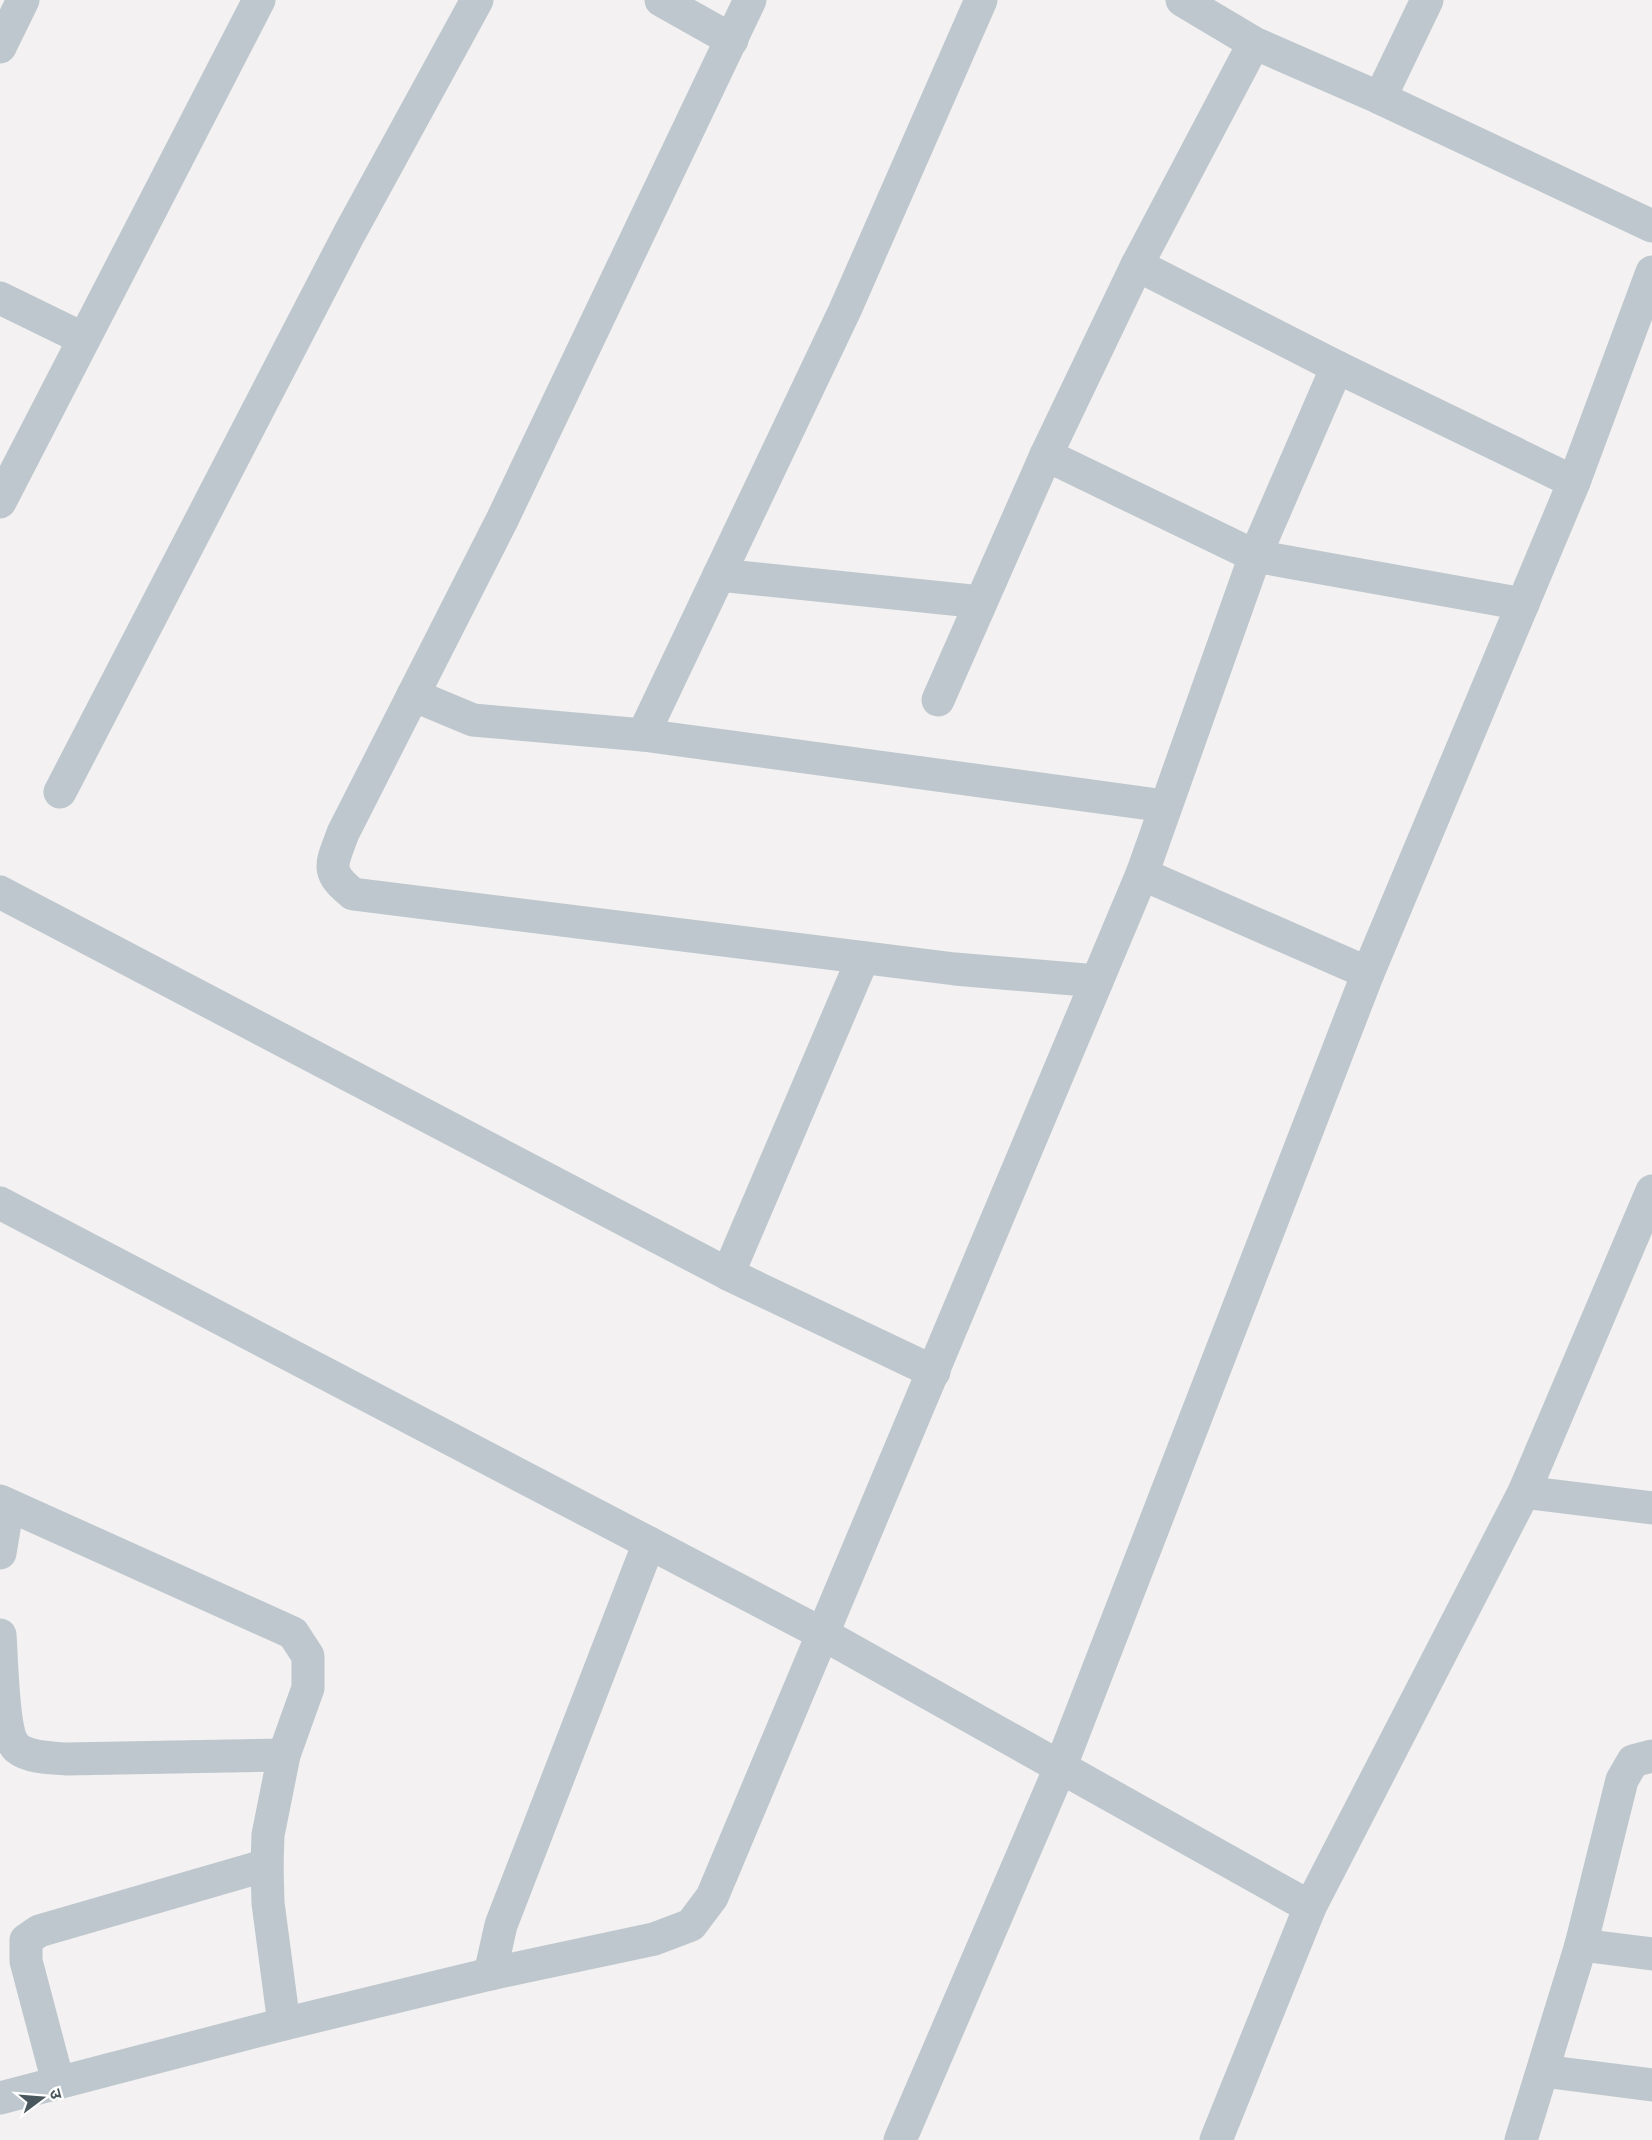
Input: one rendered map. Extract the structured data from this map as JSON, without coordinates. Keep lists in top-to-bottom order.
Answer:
{
  "north": "right"
}
